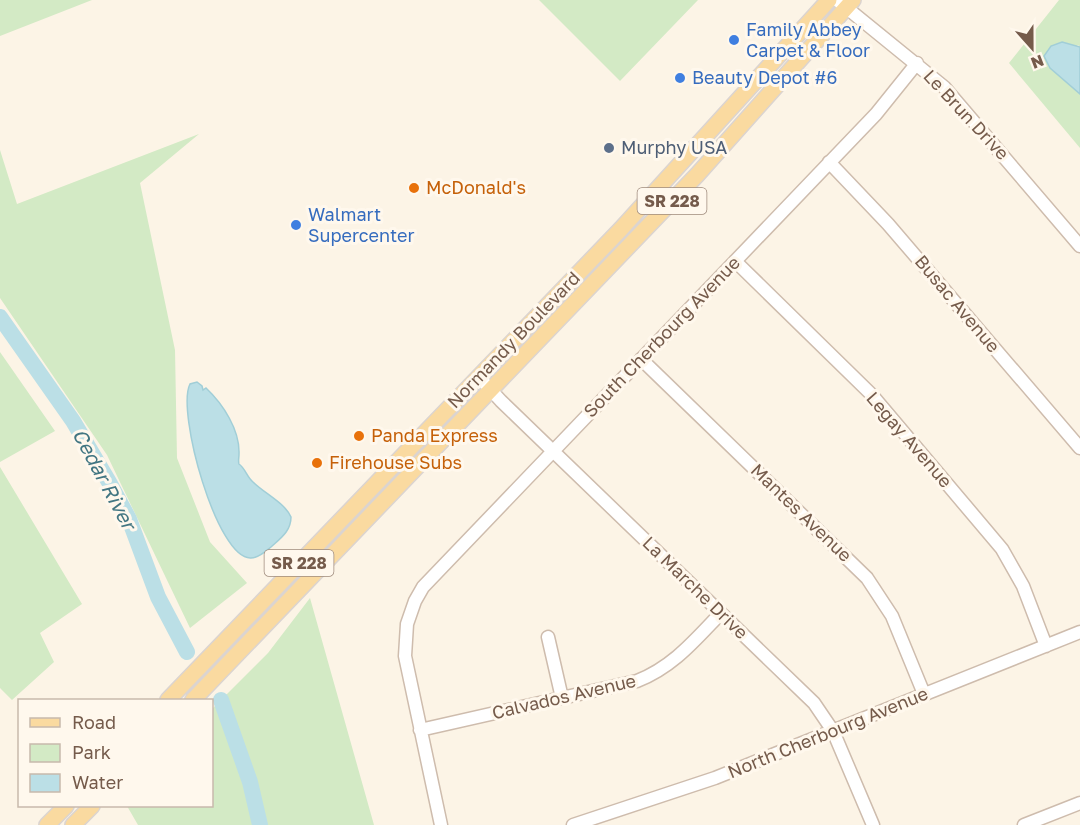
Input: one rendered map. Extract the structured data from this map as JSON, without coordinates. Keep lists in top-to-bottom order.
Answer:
{
  "streets": {
    "main road": ["SR 228", "Normandy Boulevard"],
    "street": [
      "Le Brun Drive",
      "Busac Avenue",
      "South Cherbourg Avenue",
      "Legay Avenue",
      "Mantes Avenue",
      "La Marche Drive",
      "Calvados Avenue",
      "North Cherbourg Avenue"
    ]
  },
  "crossings": [
    ["Le Brun Drive", "South Cherbourg Avenue"],
    ["Le Brun Drive", "Normandy Boulevard"],
    ["Busac Avenue", "South Cherbourg Avenue"],
    ["South Cherbourg Avenue", "Legay Avenue"],
    ["South Cherbourg Avenue", "Mantes Avenue"],
    ["South Cherbourg Avenue", "La Marche Drive"],
    ["South Cherbourg Avenue", "Calvados Avenue"],
    ["Normandy Boulevard", "La Marche Drive"],
    ["Legay Avenue", "North Cherbourg Avenue"],
    ["Mantes Avenue", "North Cherbourg Avenue"],
    ["La Marche Drive", "Calvados Avenue"],
    ["La Marche Drive", "North Cherbourg Avenue"]
  ],
  "water": ["Cedar River"],
  "places": [
    "Family Abbey Carpet & Floor",
    "Beauty Depot #6",
    "Murphy USA",
    "McDonald's",
    "Walmart Supercenter",
    "Panda Express",
    "Firehouse Subs"
  ],
  "legend": ["Road", "Park", "Water"],
  "north": "bottom"
}
